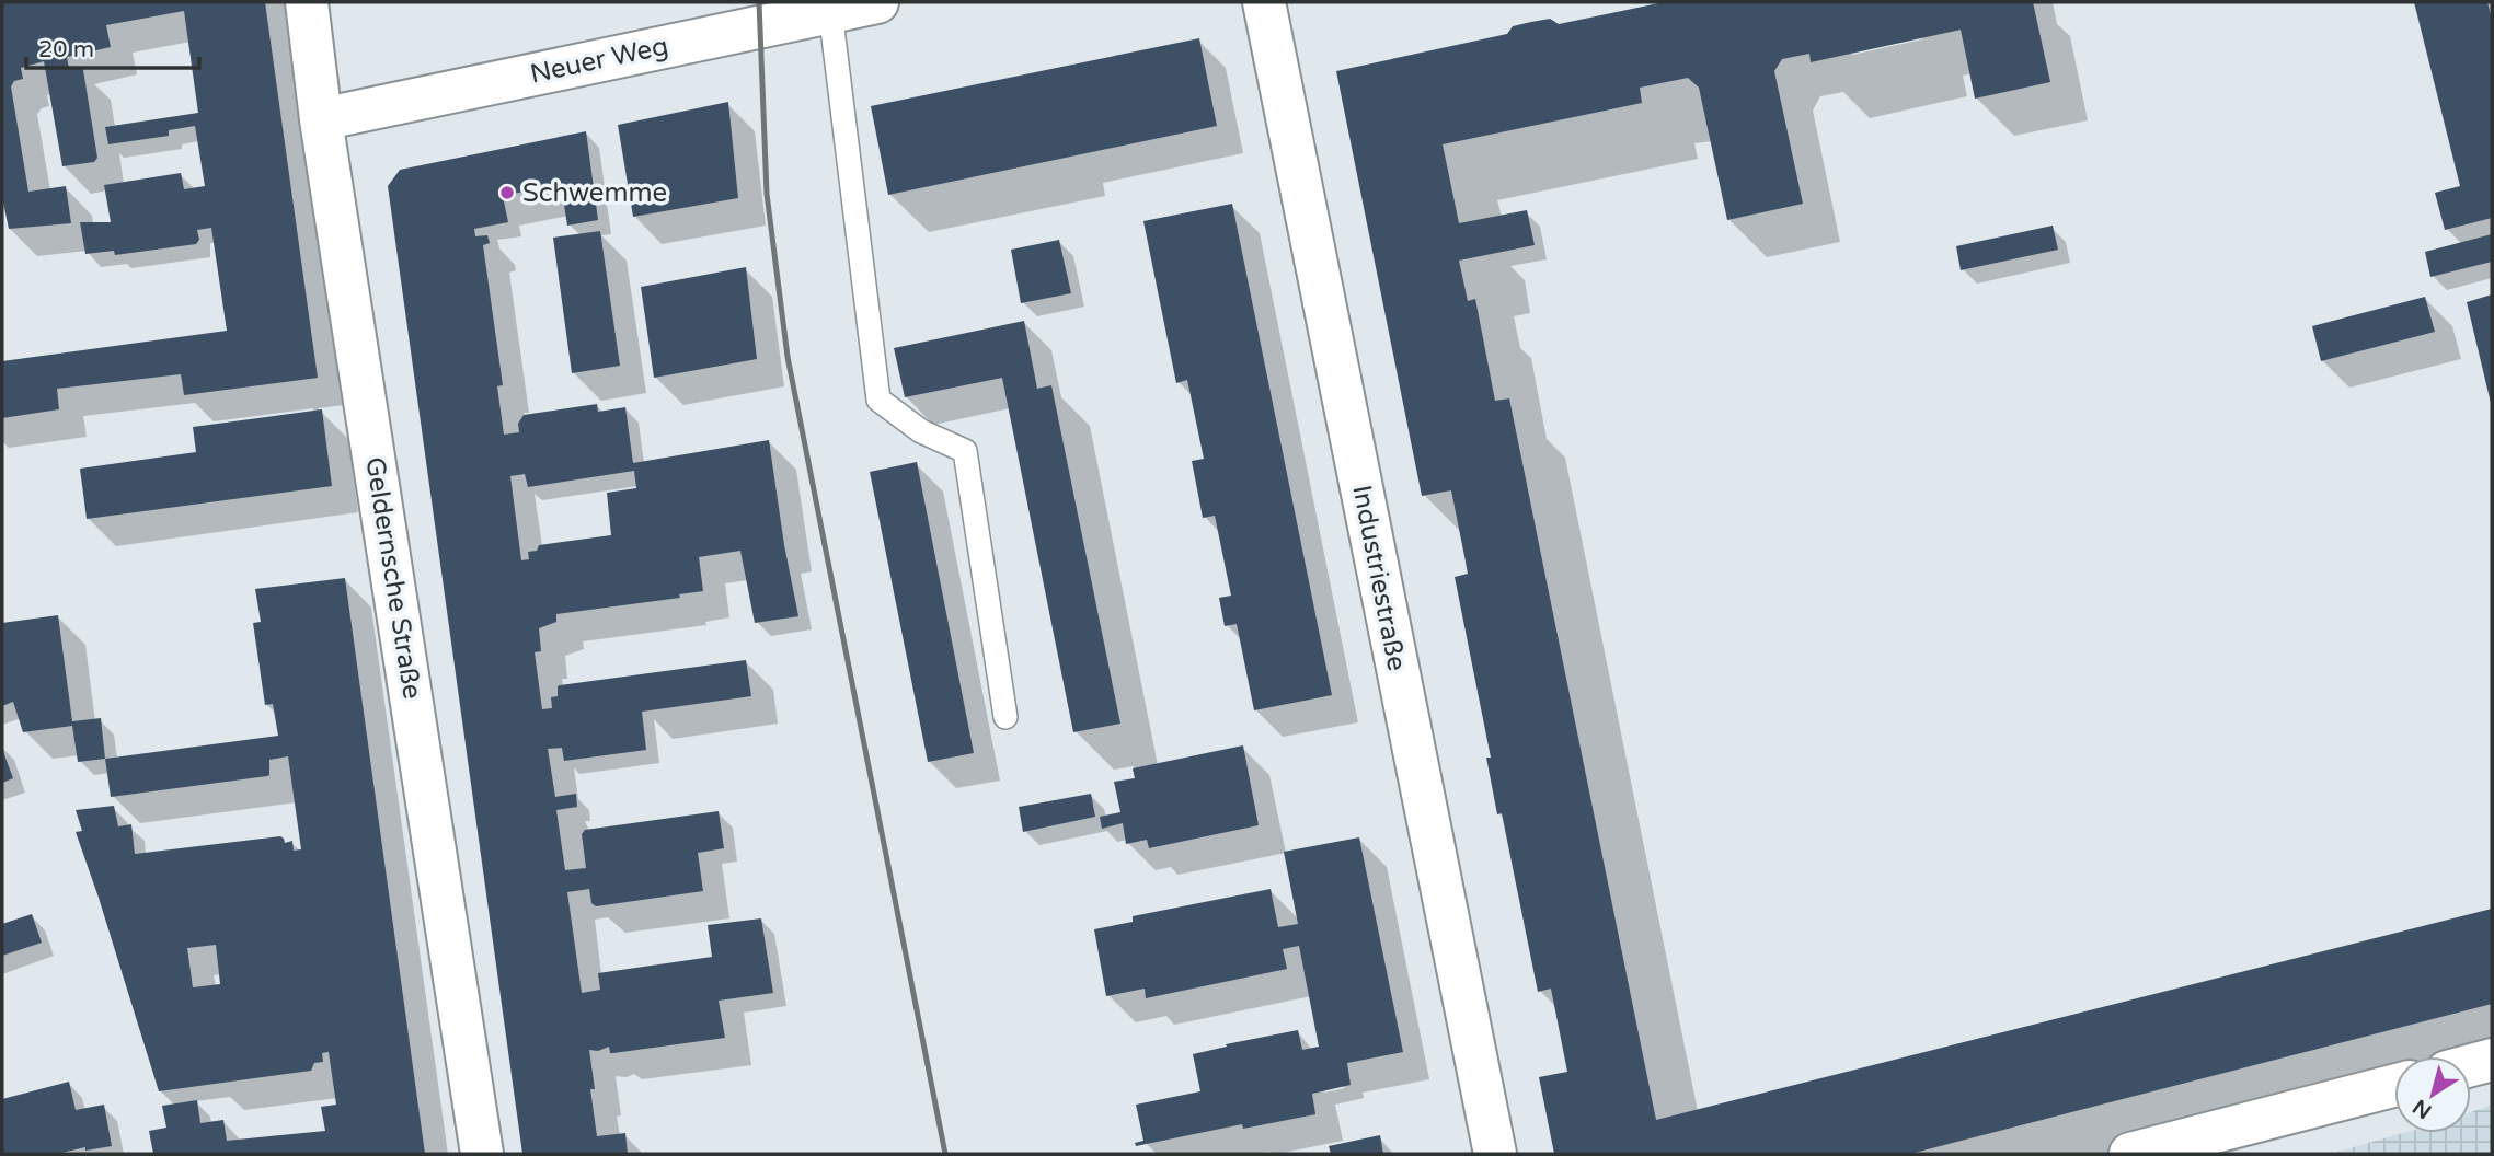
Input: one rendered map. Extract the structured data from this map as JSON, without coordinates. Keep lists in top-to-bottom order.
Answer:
{
  "streets": {
    "street": ["Neuer Weg", "Geldernsche Straße", "Industriestraße"]
  },
  "crossings": [
    ["Neuer Weg", "Geldernsche Straße"]
  ],
  "places": ["Schwemme"],
  "scale_bar": "20 m",
  "north": "bottom left"
}
